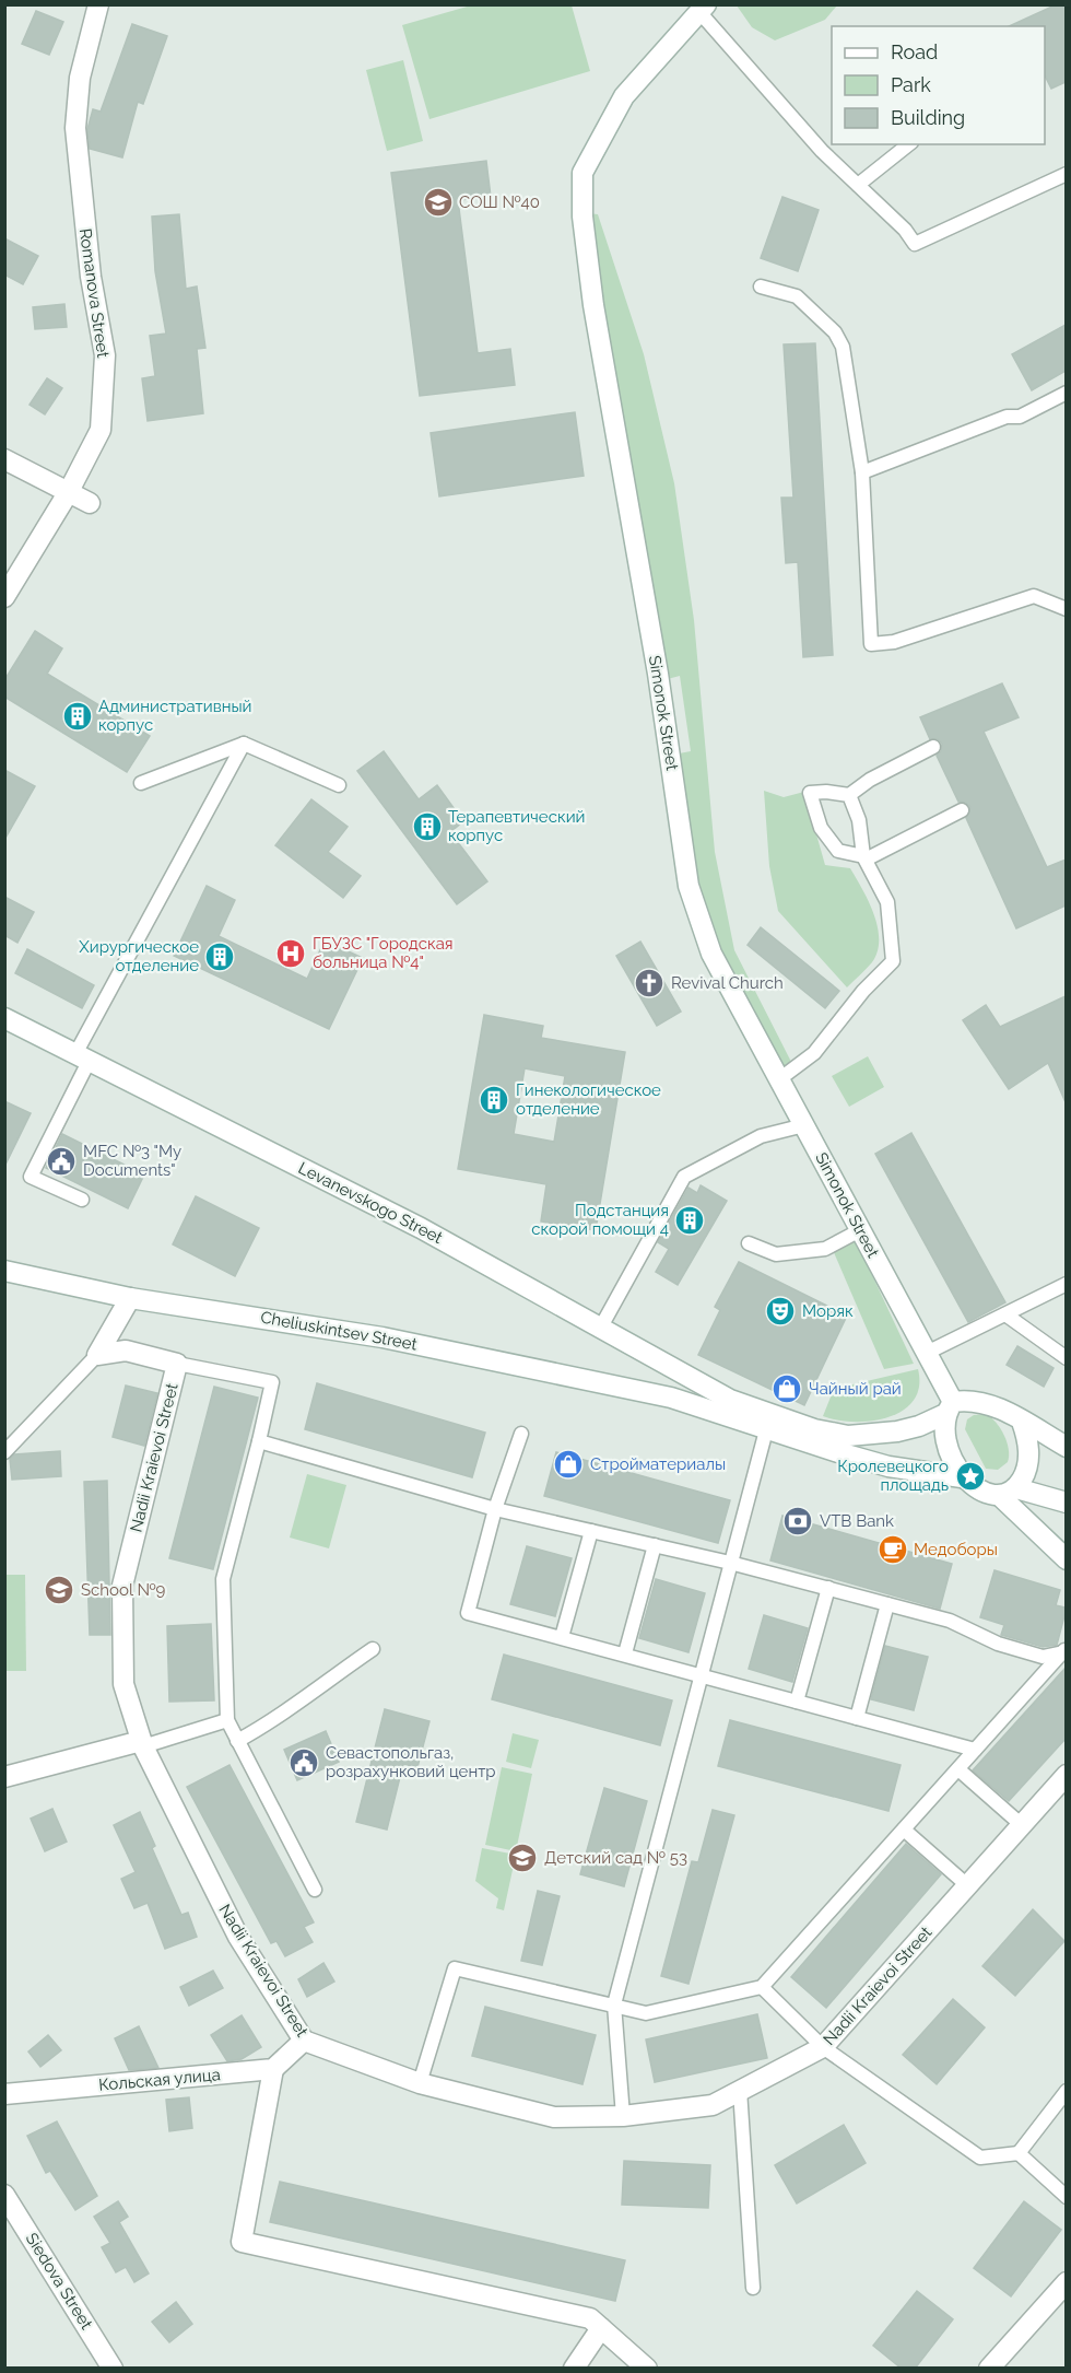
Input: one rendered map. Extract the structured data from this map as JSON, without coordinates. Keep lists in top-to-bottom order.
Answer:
{
  "streets": {
    "street": [
      "Romanova Street",
      "Simonok Street",
      "Levanevskogo Street",
      "Cheliuskintsev Street",
      "Nadii Kraievoi Street",
      "Кольская улица",
      "Siedova Street"
    ]
  },
  "crossings": [
    ["Simonok Street", "Levanevskogo Street"],
    ["Simonok Street", "Cheliuskintsev Street"],
    ["Levanevskogo Street", "Cheliuskintsev Street"]
  ],
  "places": {
    "school or university": ["СОШ №40", "School №9", "Детский сад № 53"],
    "building": [
      "Административный корпус",
      "Терапевтический корпус",
      "Хирургическое отделение",
      "Гинекологическое отделение",
      "Подстанция скорой помощи 4"
    ],
    "hospital": ["ГБУЗС \"Городская больница №4\""],
    "church": ["Revival Church"],
    "public building": ["MFC №3 \"My Documents\"", "Севастопольгаз, розрахунковий центр"],
    "theatre": ["Моряк"],
    "shop": ["Чайный рай", "Стройматериалы"],
    "place": ["Кролевецкого площадь"],
    "bank": ["VTB Bank"],
    "cafe": ["Медоборы"]
  },
  "legend": ["Road", "Park", "Building"]
}
